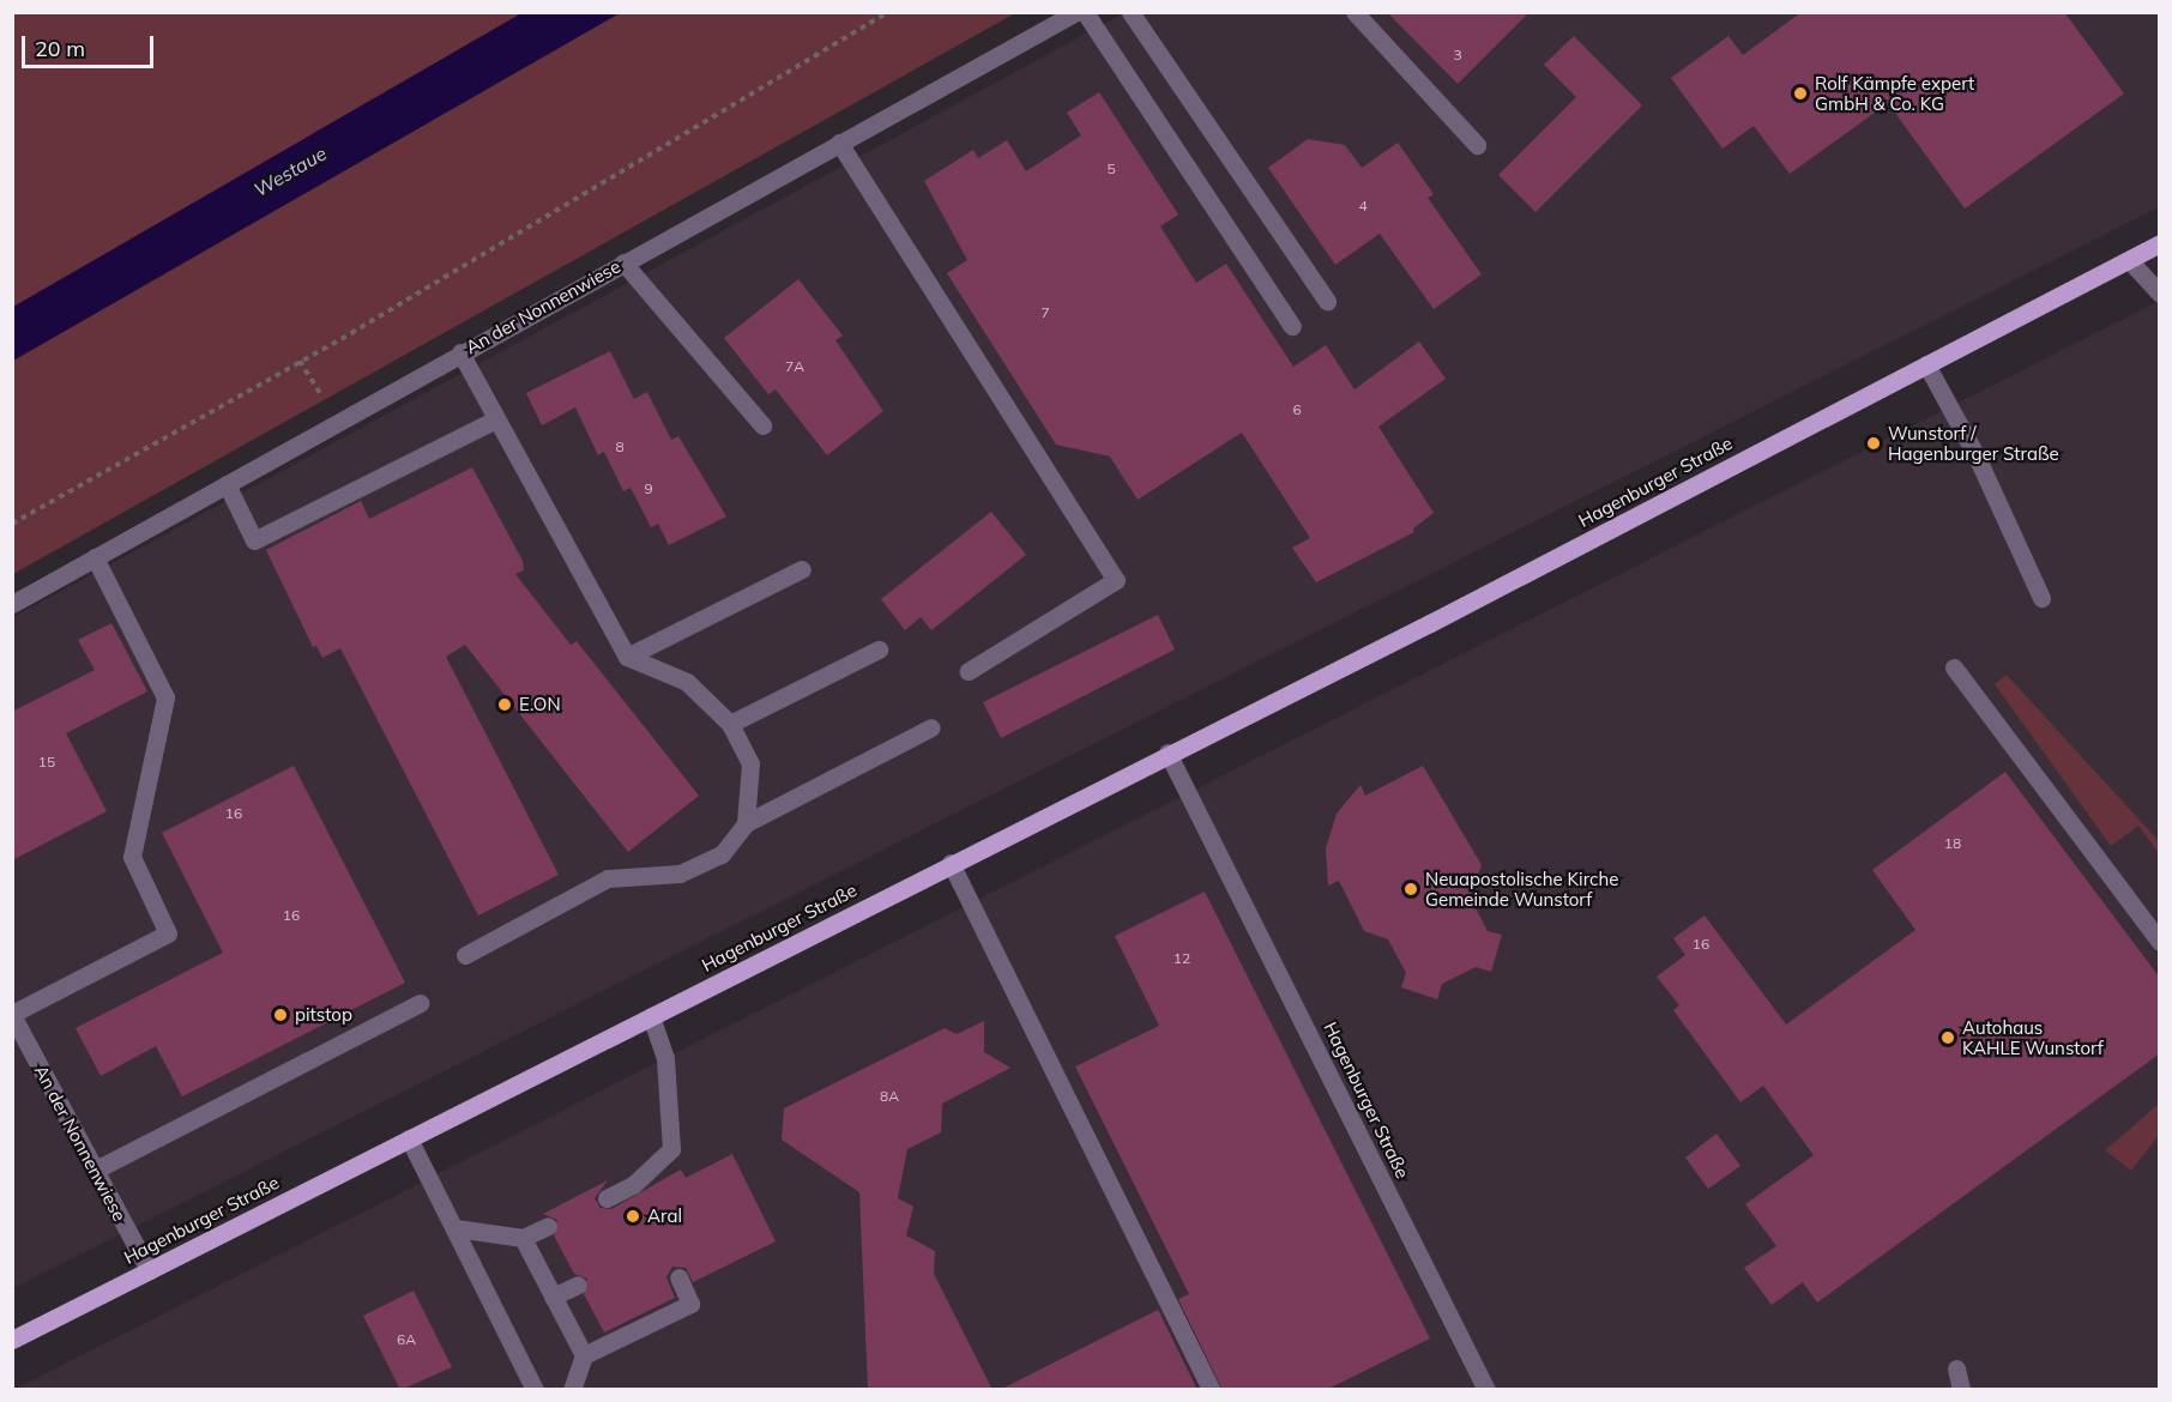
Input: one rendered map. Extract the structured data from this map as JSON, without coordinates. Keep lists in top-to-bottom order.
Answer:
{
  "streets": {
    "main road": ["Hagenburger Straße"],
    "street": ["An der Nonnenwiese"]
  },
  "crossings": [
    ["An der Nonnenwiese", "Hagenburger Straße"]
  ],
  "water": ["Westaue"],
  "places": [
    "Rolf Kämpfe expert GmbH & Co. KG",
    "Wunstorf / Hagenburger Straße",
    "E.ON",
    "Neuapostolische Kirche Gemeinde Wunstorf",
    "pitstop",
    "Autohaus KAHLE Wunstorf",
    "Aral"
  ],
  "house_numbers": [
    "3",
    "5",
    "4",
    "7",
    "7A",
    "6",
    "8",
    "9",
    "15",
    "16",
    "18",
    "16",
    "16",
    "12",
    "8A",
    "6A"
  ],
  "scale_bar": "20 m"
}
